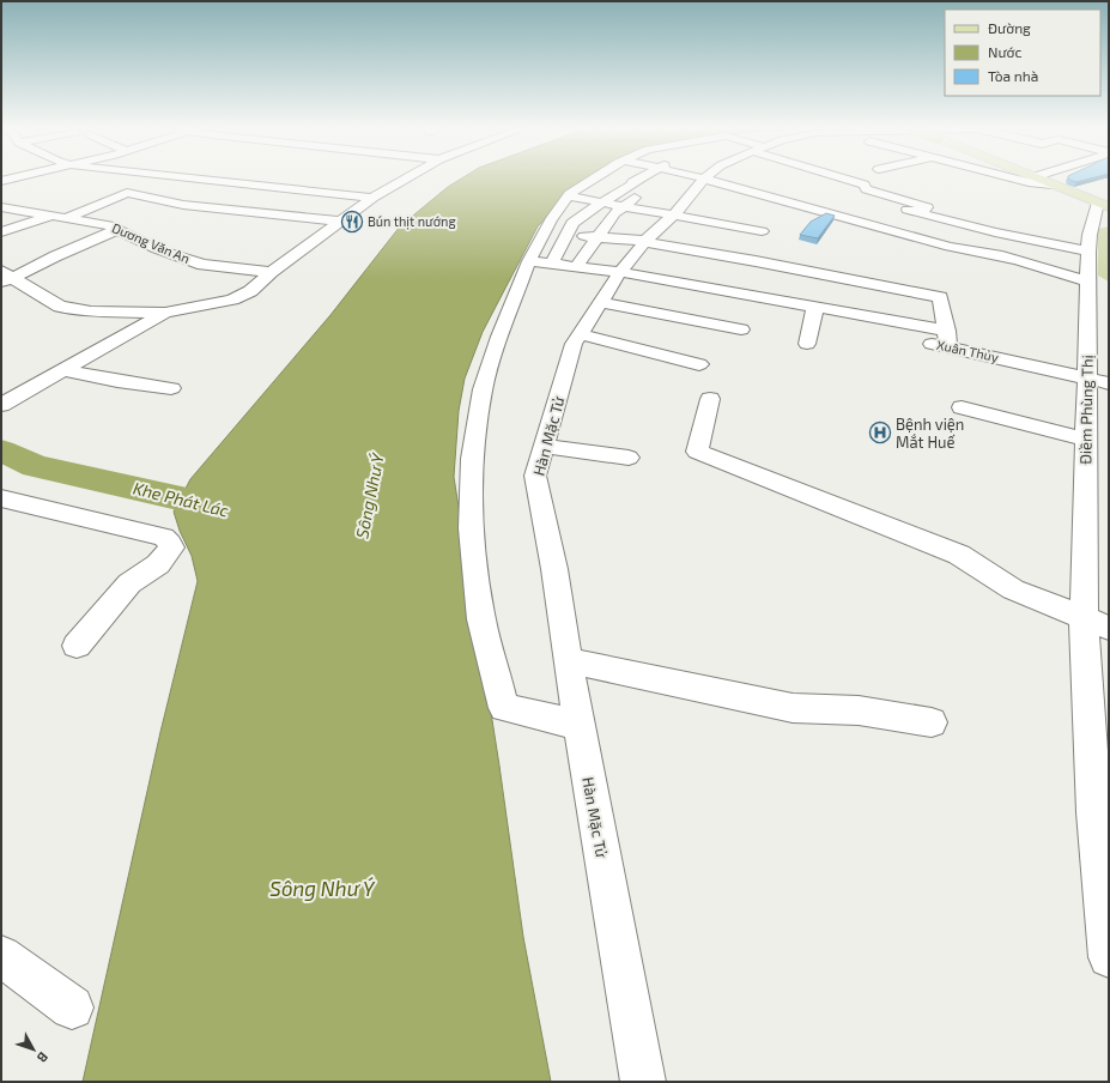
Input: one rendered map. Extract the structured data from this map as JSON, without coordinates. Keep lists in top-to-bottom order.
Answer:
{
  "streets": {
    "street": [
      "Dương Văn An",
      "Xuân Thủy",
      "Điềm Phùng Thị",
      "Hàn Mặc Tử"
    ]
  },
  "crossings": [
    ["Xuân Thủy", "Điềm Phùng Thị"]
  ],
  "water": ["Sông Như Ý", "Khe Phát Lác"],
  "places": {
    "restaurant": ["Bún thịt nướng"],
    "hospital": ["Bệnh viện Mắt Huế"]
  },
  "legend": ["Đường", "Nước", "Tòa nhà"],
  "north": "bottom right"
}
